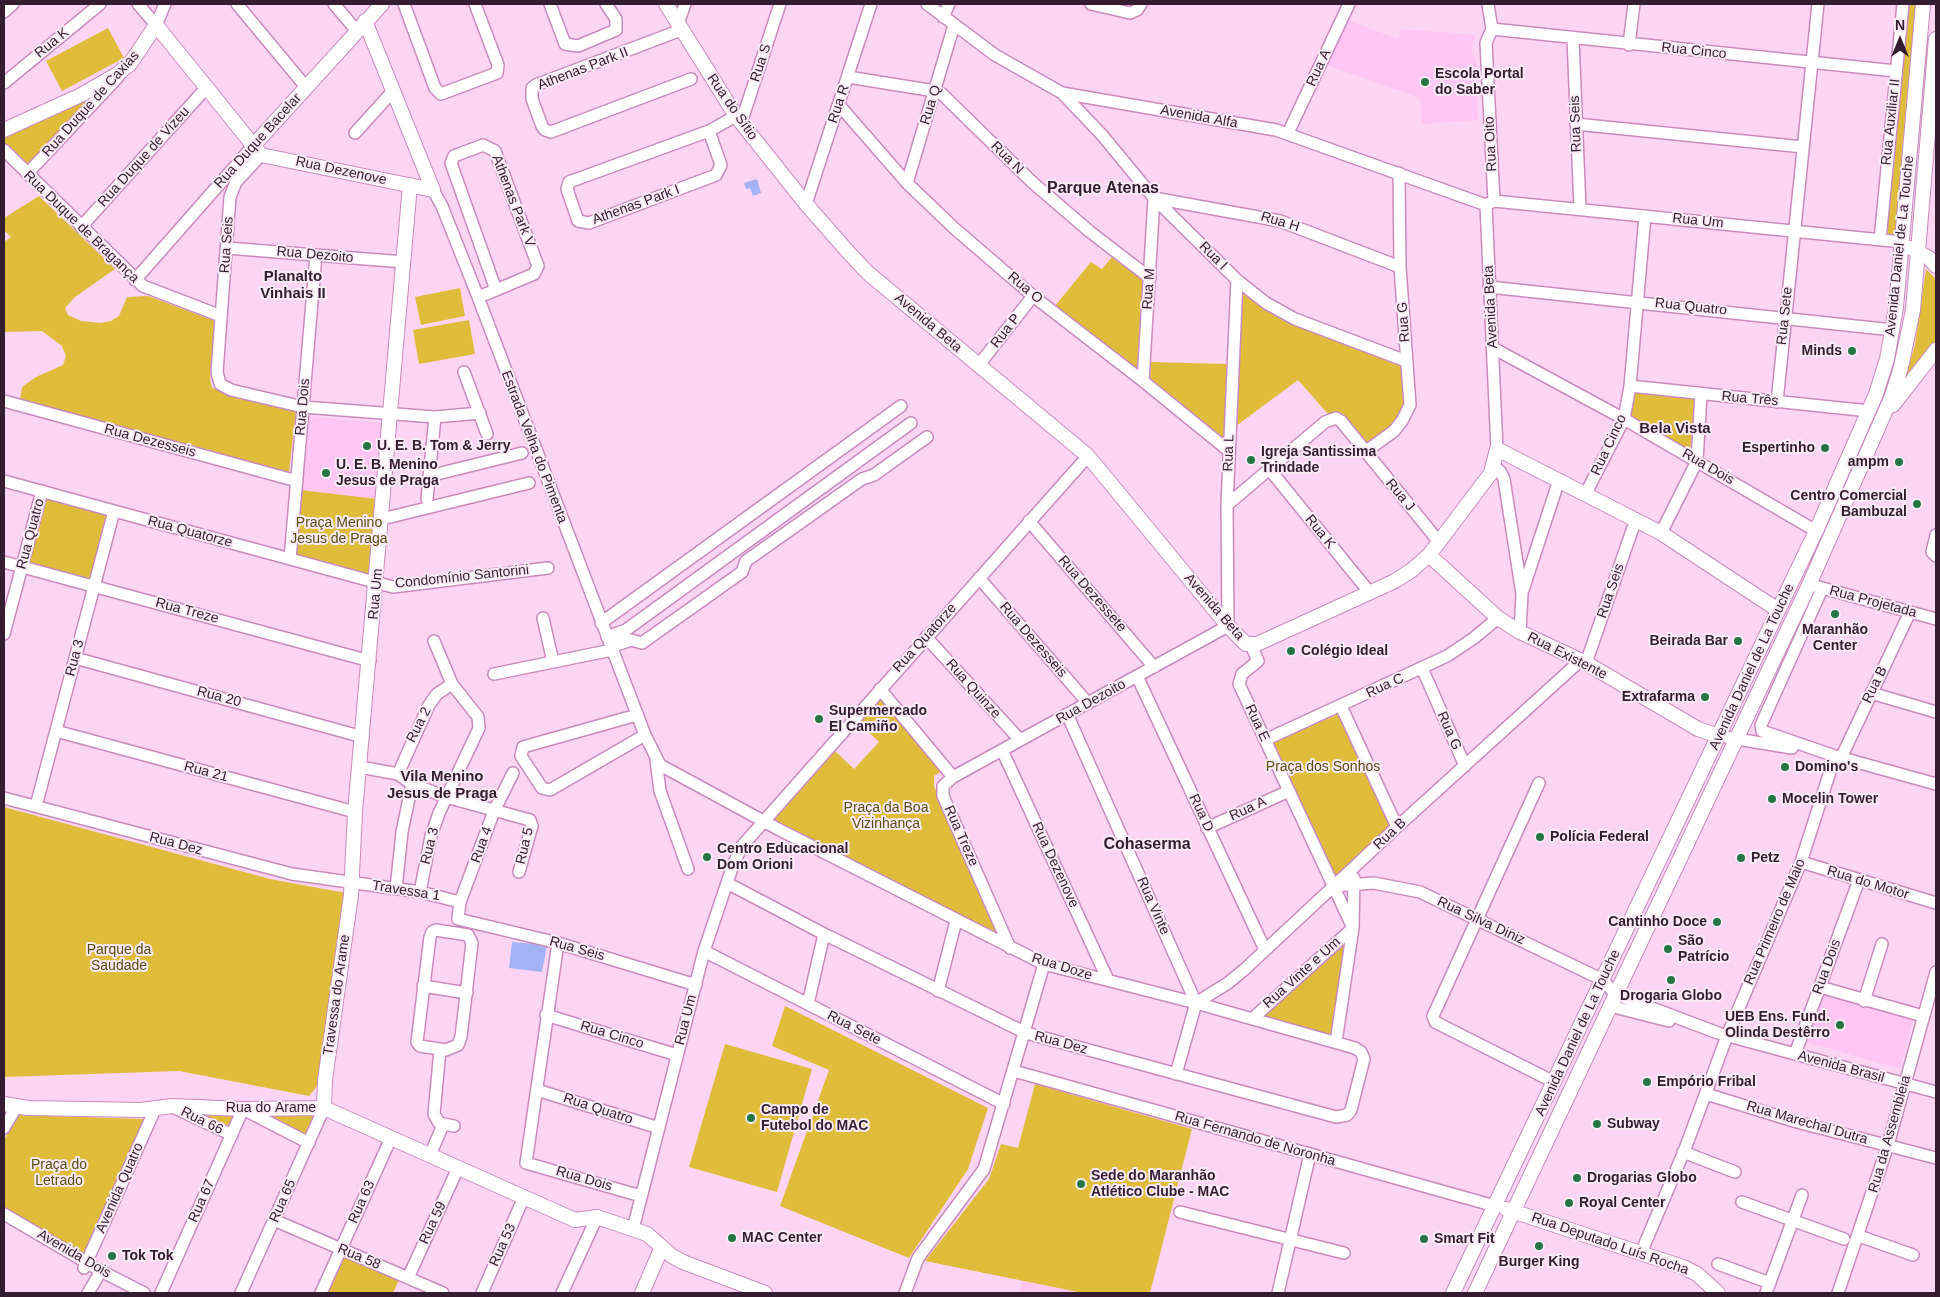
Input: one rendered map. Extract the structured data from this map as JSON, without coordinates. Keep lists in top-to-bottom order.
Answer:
{
  "streets": {
    "main road": [
      "Rua Duque de Caxias",
      "Rua do Sítio",
      "Rua Duque Bacelar",
      "Rua Dezenove",
      "Rua Um",
      "Avenida Daniel de La Touche",
      "Avenida Beta",
      "Estrada Velha do Pimenta",
      "Rua Existente",
      "Travessa do Arame",
      "Rua do Arame",
      "Rua Deputado Luís Rocha"
    ],
    "street": [
      "Rua K",
      "Rua Cinco",
      "Rua S",
      "Rua A",
      "Athenas Park II",
      "Rua R",
      "Rua Q",
      "Avenida Alfa",
      "Rua Auxiliar II",
      "Rua Seis",
      "Rua Oito",
      "Rua Duque de Vizeu",
      "Rua N",
      "Athenas Park V",
      "Athenas Park I",
      "Rua H",
      "Rua Duque de Bragança",
      "Rua Dezoito",
      "Rua I",
      "Rua O",
      "Rua M",
      "Rua Quatro",
      "Rua Sete",
      "Rua G",
      "Rua P",
      "Rua Três",
      "Rua Dois",
      "Rua Dezesseis",
      "Rua L",
      "Rua J",
      "Rua Quatorze",
      "Condomínio Santorini",
      "Rua Dezessete",
      "Rua Projetada",
      "Rua Treze",
      "Rua 3",
      "Rua B",
      "Rua C",
      "Rua Quinze",
      "Rua 20",
      "Rua E",
      "Rua 2",
      "Rua 21",
      "Rua D",
      "Rua Dez",
      "Rua 4",
      "Rua 5",
      "Rua do Motor",
      "Travessa 1",
      "Rua Vinte",
      "Rua Silva Diniz",
      "Rua Primeiro de Maio",
      "Rua Doze",
      "Rua Vinte e Um",
      "Avenida Brasil",
      "Rua 66",
      "Rua Marechal Dutra",
      "Rua da Assembleia",
      "Rua Fernando de Noronha",
      "Avenida Quatro",
      "Rua 67",
      "Rua 65",
      "Rua 63",
      "Rua 59",
      "Rua 53",
      "Avenida Dois",
      "Rua 58"
    ]
  },
  "crossings": [
    ["Rua K", "Avenida Beta"],
    ["Rua K", "Rua J"],
    ["Rua Cinco", "Rua Auxiliar II"],
    ["Rua Cinco", "Rua Seis"],
    ["Rua Cinco", "Rua Oito"],
    ["Rua Cinco", "Rua Um"],
    ["Rua Cinco", "Rua Quatro"],
    ["Rua Cinco", "Rua Três"],
    ["Rua Cinco", "Rua Dois"],
    ["Rua S", "Rua do Sítio"],
    ["Rua S", "Athenas Park I"],
    ["Rua A", "Avenida Alfa"],
    ["Rua A", "Rua E"],
    ["Rua A", "Rua D"],
    ["Athenas Park II", "Rua do Sítio"],
    ["Rua Duque de Caxias", "Rua Duque de Bragança"],
    ["Rua R", "Rua do Sítio"],
    ["Rua R", "Rua N"],
    ["Rua R", "Rua O"],
    ["Rua R", "Avenida Beta"],
    ["Rua Q", "Avenida Alfa"],
    ["Rua Q", "Rua N"],
    ["Rua Q", "Rua O"],
    ["Rua do Sítio", "Athenas Park I"],
    ["Rua do Sítio", "Avenida Beta"],
    ["Avenida Alfa", "Rua Oito"],
    ["Avenida Alfa", "Rua Um"],
    ["Avenida Alfa", "Rua I"],
    ["Avenida Alfa", "Avenida Beta"],
    ["Avenida Alfa", "Rua G"],
    ["Rua Auxiliar II", "Rua Um"],
    ["Rua Seis", "Rua Duque Bacelar"],
    ["Rua Seis", "Rua Dezenove"],
    ["Rua Seis", "Rua Um"],
    ["Rua Seis", "Rua Duque de Bragança"],
    ["Rua Seis", "Rua Dezoito"],
    ["Rua Seis", "Rua Existente"],
    ["Rua Seis", "Rua B"],
    ["Rua Seis", "Rua 4"],
    ["Rua Duque Bacelar", "Rua Dezenove"],
    ["Rua Duque Bacelar", "Rua Duque de Bragança"],
    ["Rua Duque Bacelar", "Estrada Velha do Pimenta"],
    ["Rua Oito", "Rua Um"],
    ["Rua Oito", "Avenida Beta"],
    ["Rua Duque de Vizeu", "Rua Duque de Bragança"],
    ["Rua N", "Rua M"],
    ["Rua Dezenove", "Rua Um"],
    ["Rua Dezenove", "Rua Dezoito"],
    ["Rua Dezenove", "Estrada Velha do Pimenta"],
    ["Rua Dezenove", "Rua Doze"],
    ["Athenas Park V", "Estrada Velha do Pimenta"],
    ["Rua Um", "Avenida Daniel de La Touche"],
    ["Rua Um", "Rua Dezoito"],
    ["Rua Um", "Avenida Beta"],
    ["Rua Um", "Rua Quatro"],
    ["Rua Um", "Rua Sete"],
    ["Rua Um", "Rua Dois"],
    ["Rua Um", "Estrada Velha do Pimenta"],
    ["Rua Um", "Rua Quatorze"],
    ["Rua Um", "Condomínio Santorini"],
    ["Rua Um", "Rua Treze"],
    ["Rua Um", "Rua 20"],
    ["Rua Um", "Rua 21"],
    ["Rua Um", "Rua Dez"],
    ["Rua Um", "Travessa 1"],
    ["Rua Um", "Rua Doze"],
    ["Rua Um", "Travessa do Arame"],
    ["Rua H", "Rua I"],
    ["Rua H", "Rua M"],
    ["Rua H", "Rua G"],
    ["Avenida Daniel de La Touche", "Rua Quatro"],
    ["Avenida Daniel de La Touche", "Rua Três"],
    ["Avenida Daniel de La Touche", "Rua Dois"],
    ["Avenida Daniel de La Touche", "Rua Projetada"],
    ["Avenida Daniel de La Touche", "Rua Existente"],
    ["Avenida Daniel de La Touche", "Rua Silva Diniz"],
    ["Avenida Daniel de La Touche", "Avenida Brasil"],
    ["Avenida Daniel de La Touche", "Rua Fernando de Noronha"],
    ["Avenida Daniel de La Touche", "Rua Deputado Luís Rocha"],
    ["Rua Dezoito", "Avenida Beta"],
    ["Rua Dezoito", "Rua Dois"],
    ["Rua Dezoito", "Rua Dezesseis"],
    ["Rua Dezoito", "Rua L"],
    ["Rua Dezoito", "Rua Dezessete"],
    ["Rua Dezoito", "Rua Treze"],
    ["Rua Dezoito", "Rua Quinze"],
    ["Rua Dezoito", "Rua D"],
    ["Rua Dezoito", "Rua Vinte"],
    ["Rua I", "Rua M"],
    ["Rua I", "Rua G"],
    ["Rua I", "Rua L"],
    ["Rua O", "Rua M"],
    ["Rua O", "Rua P"],
    ["Rua O", "Rua L"],
    ["Avenida Beta", "Rua Quatro"],
    ["Avenida Beta", "Rua P"],
    ["Avenida Beta", "Rua Dois"],
    ["Avenida Beta", "Rua L"],
    ["Avenida Beta", "Rua J"],
    ["Avenida Beta", "Rua Quatorze"],
    ["Avenida Beta", "Rua Existente"],
    ["Avenida Beta", "Rua E"],
    ["Rua Quatro", "Rua Sete"],
    ["Rua Quatro", "Rua Dois"],
    ["Rua Quatro", "Rua Quatorze"],
    ["Rua Quatro", "Rua Treze"],
    ["Rua Sete", "Rua Três"],
    ["Rua G", "Rua J"],
    ["Rua G", "Rua B"],
    ["Rua G", "Rua C"],
    ["Rua Dois", "Rua Dezesseis"],
    ["Rua Dois", "Rua Quatorze"],
    ["Rua Dois", "Rua do Motor"],
    ["Rua Dois", "Avenida Brasil"],
    ["Rua Dezesseis", "Rua Quatorze"],
    ["Estrada Velha do Pimenta", "Rua Quatorze"],
    ["Estrada Velha do Pimenta", "Rua Doze"],
    ["Rua L", "Rua J"],
    ["Rua Quatorze", "Condomínio Santorini"],
    ["Rua Quatorze", "Rua Dezessete"],
    ["Rua Quatorze", "Rua 3"],
    ["Rua Quatorze", "Rua Quinze"],
    ["Rua Quatorze", "Rua Doze"],
    ["Rua Projetada", "Rua B"],
    ["Rua Treze", "Rua 3"],
    ["Rua Treze", "Rua Doze"],
    ["Rua Existente", "Rua B"],
    ["Rua Existente", "Rua C"],
    ["Rua 3", "Rua 20"],
    ["Rua 3", "Rua 2"],
    ["Rua 3", "Rua 21"],
    ["Rua 3", "Rua Dez"],
    ["Rua 3", "Travessa 1"],
    ["Rua B", "Rua E"],
    ["Rua B", "Rua D"],
    ["Rua B", "Rua Vinte"],
    ["Rua B", "Rua Silva Diniz"],
    ["Rua B", "Rua Primeiro de Maio"],
    ["Rua B", "Rua Doze"],
    ["Rua C", "Rua E"],
    ["Rua E", "Rua Silva Diniz"],
    ["Rua E", "Rua Vinte e Um"],
    ["Rua Dez", "Travessa 1"],
    ["Rua Dez", "Rua Doze"],
    ["Rua Dez", "Travessa do Arame"],
    ["Rua 4", "Rua 5"],
    ["Rua 4", "Travessa 1"],
    ["Rua do Motor", "Rua Primeiro de Maio"],
    ["Travessa 1", "Travessa do Arame"],
    ["Rua Vinte", "Rua Doze"],
    ["Rua Silva Diniz", "Avenida Brasil"],
    ["Rua Primeiro de Maio", "Avenida Brasil"],
    ["Rua Primeiro de Maio", "Rua Marechal Dutra"],
    ["Rua Primeiro de Maio", "Rua Deputado Luís Rocha"],
    ["Rua Doze", "Rua Vinte e Um"],
    ["Travessa do Arame", "Rua do Arame"],
    ["Travessa do Arame", "Rua 65"],
    ["Avenida Brasil", "Rua da Assembleia"],
    ["Rua do Arame", "Rua 66"],
    ["Rua do Arame", "Avenida Quatro"],
    ["Rua do Arame", "Rua 67"],
    ["Rua do Arame", "Rua 65"],
    ["Rua do Arame", "Rua 63"],
    ["Rua do Arame", "Rua 59"],
    ["Rua do Arame", "Rua 53"],
    ["Rua 66", "Rua 67"],
    ["Rua Marechal Dutra", "Rua da Assembleia"],
    ["Rua Fernando de Noronha", "Rua Deputado Luís Rocha"],
    ["Avenida Quatro", "Avenida Dois"],
    ["Rua 65", "Rua 58"],
    ["Rua 63", "Rua 58"],
    ["Rua 59", "Rua 58"]
  ],
  "districts": [
    "Parque Atenas",
    "Planalto Vinhais II",
    "Bela Vista",
    "Vila Menino Jesus de Praga",
    "Cohaserma"
  ],
  "parks": [
    "Praça Menino Jesus de Praga",
    "Praça dos Sonhos",
    "Praça da Boa Vizinhança",
    "Parque da Saudade",
    "Praça do Letrado"
  ],
  "places": [
    "Escola Portal do Saber",
    "Minds",
    "U. E. B. Tom & Jerry",
    "Espertinho",
    "Igreja Santissima Trindade",
    "ampm",
    "U. E. B. Menino Jesus de Praga",
    "Centro Comercial Bambuzal",
    "Maranhão Center",
    "Beirada Bar",
    "Colégio Ideal",
    "Extrafarma",
    "Supermercado El Camiño",
    "Domino's",
    "Mocelin Tower",
    "Polícia Federal",
    "Centro Educacional Dom Orioni",
    "Petz",
    "Cantinho Doce",
    "São Patrício",
    "Drogaria Globo",
    "UEB Ens. Fund. Olinda Destêrro",
    "Empório Fribal",
    "Campo de Futebol do MAC",
    "Subway",
    "Drogarias Globo",
    "Sede do Maranhão Atlético Clube - MAC",
    "Royal Center",
    "MAC Center",
    "Smart Fit",
    "Burger King",
    "Tok Tok"
  ],
  "north": "top"
}
